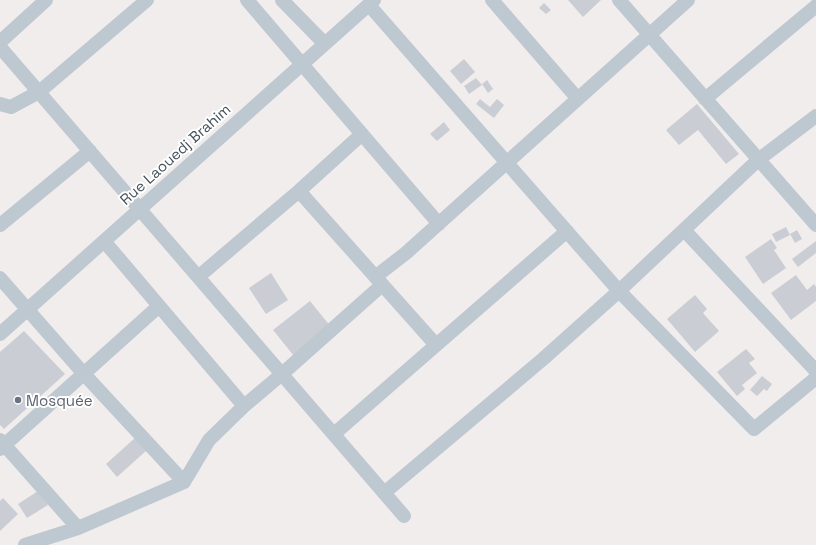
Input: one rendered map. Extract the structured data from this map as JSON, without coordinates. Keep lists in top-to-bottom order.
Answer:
{
  "streets": {
    "street": ["Rue Laouedj Brahim"]
  },
  "places": ["Mosquée"]
}
